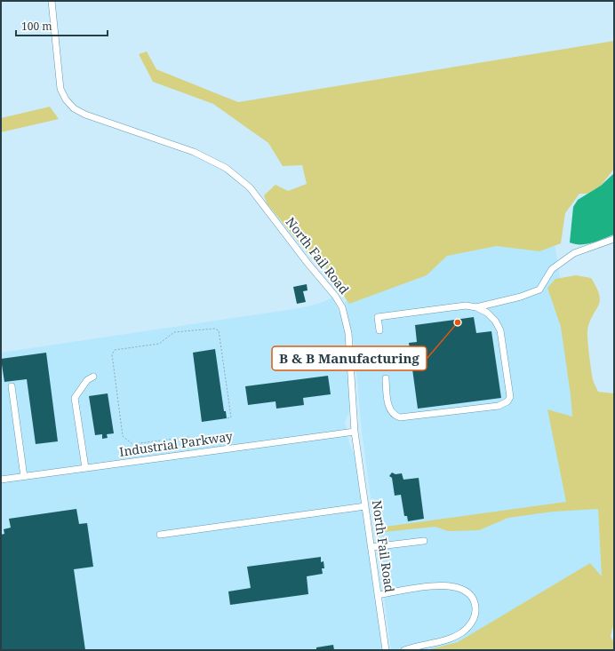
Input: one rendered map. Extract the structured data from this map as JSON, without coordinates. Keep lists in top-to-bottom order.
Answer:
{
  "streets": {
    "street": ["North Fail Road", "Industrial Parkway"]
  },
  "crossings": [
    ["North Fail Road", "Industrial Parkway"]
  ],
  "places": ["B & B Manufacturing"],
  "scale_bar": "100 m"
}
